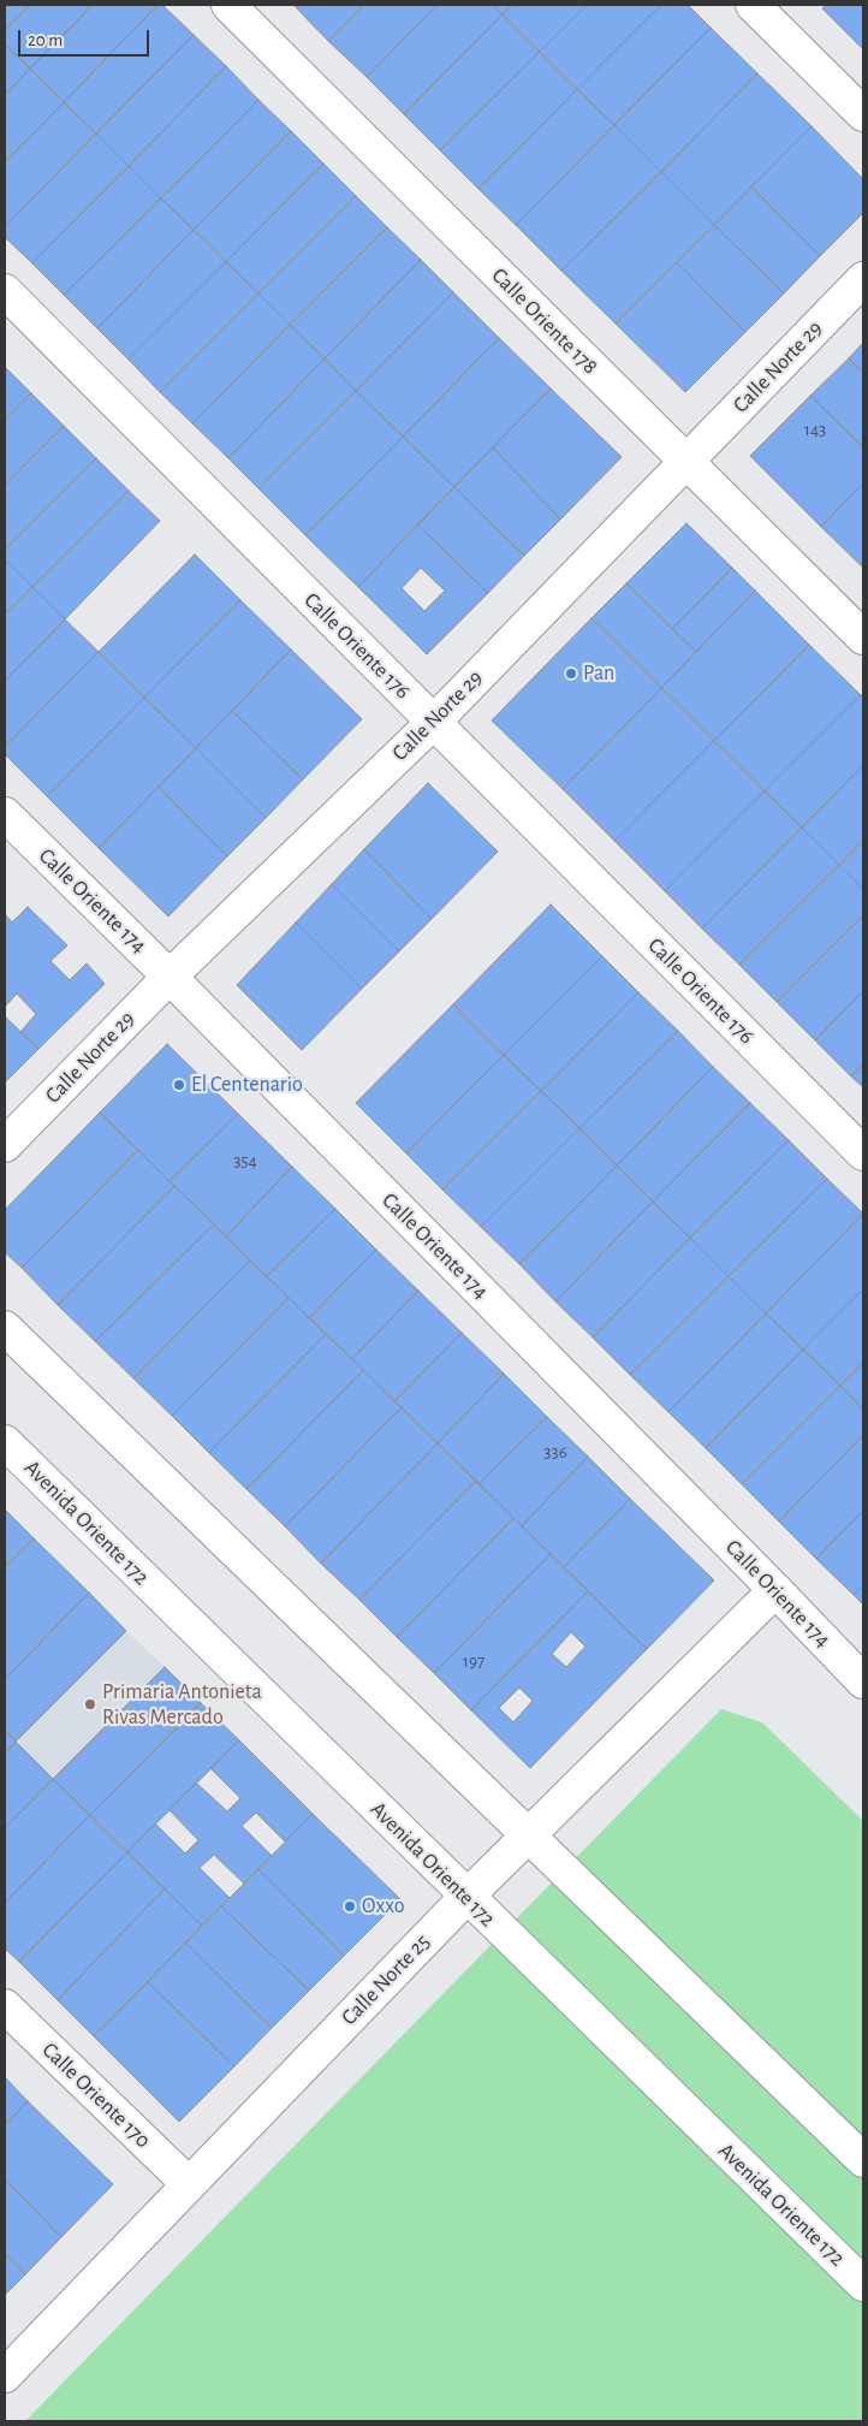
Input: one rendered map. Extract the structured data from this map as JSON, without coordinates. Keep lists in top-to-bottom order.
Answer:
{
  "streets": {
    "street": [
      "Calle Oriente 178",
      "Calle Norte 29",
      "Calle Oriente 176",
      "Calle Oriente 174",
      "Avenida Oriente 172",
      "Calle Norte 25",
      "Calle Oriente 170"
    ]
  },
  "crossings": [
    ["Calle Oriente 178", "Calle Norte 29"],
    ["Calle Norte 29", "Calle Oriente 176"],
    ["Calle Norte 29", "Calle Oriente 174"],
    ["Calle Oriente 174", "Calle Norte 25"],
    ["Avenida Oriente 172", "Calle Norte 25"],
    ["Calle Norte 25", "Calle Oriente 170"]
  ],
  "places": [
    "Pan",
    "El Centenario",
    "Primaria Antonieta Rivas Mercado",
    "Oxxo"
  ],
  "house_numbers": [
    "143",
    "354",
    "336",
    "197"
  ],
  "scale_bar": "20 m"
}
